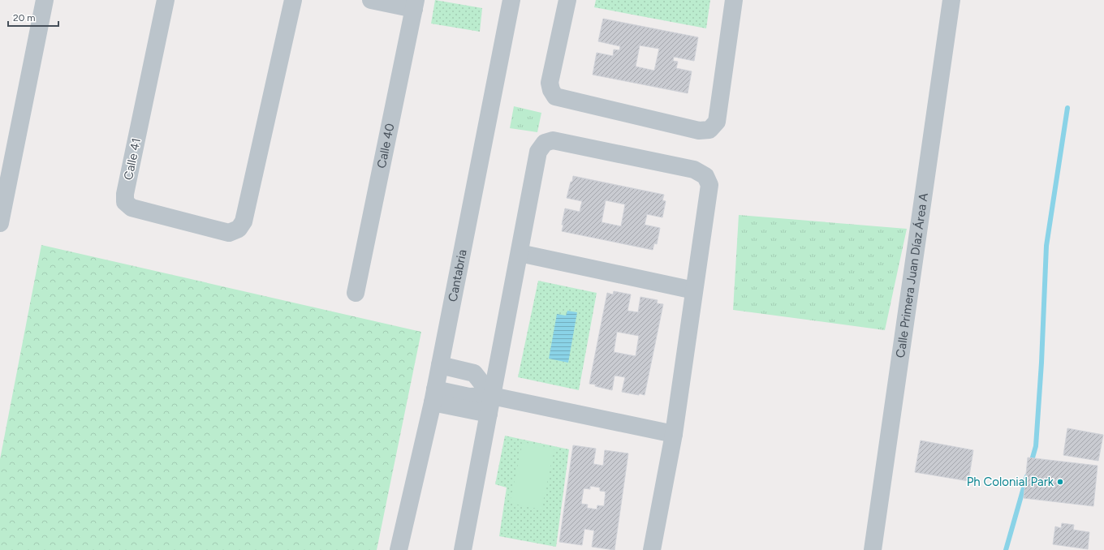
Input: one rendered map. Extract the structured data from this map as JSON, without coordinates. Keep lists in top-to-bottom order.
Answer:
{
  "streets": {
    "street": [
      "Calle 40",
      "Calle 41",
      "Calle Primera Juan Díaz Área A",
      "Cantabria"
    ]
  },
  "places": ["Ph Colonial Park"],
  "scale_bar": "20 m"
}
